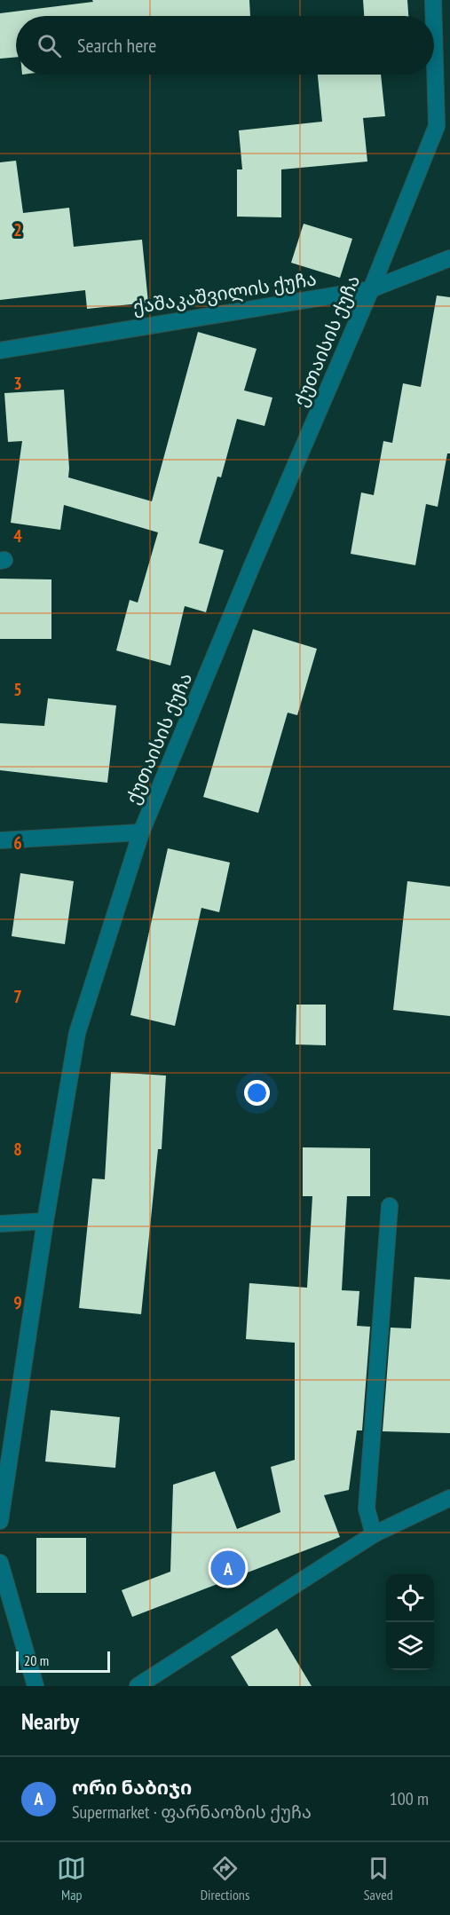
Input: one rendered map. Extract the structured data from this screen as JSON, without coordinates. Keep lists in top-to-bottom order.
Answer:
{
  "streets": {
    "street": ["ქაშაკაშვილის ქუჩა", "ქუთაისის ქუჩა"]
  },
  "crossings": [
    ["ქაშაკაშვილის ქუჩა", "ქუთაისის ქუჩა"]
  ],
  "scale_bar": "20 m",
  "page": {
    "search": "Search here",
    "pins": "A",
    "scale": "20 m",
    "heading": "Nearby",
    "list": [
      {
        "mark": "A",
        "name": "ორი ნაბიჯი",
        "note": "Supermarket · ფარნაოზის ქუჩა",
        "value": "100 m"
      }
    ],
    "nav": ["Map", "Directions", "Saved"]
  },
  "grid": {
    "rows": [
      "2",
      "3",
      "4",
      "5",
      "6",
      "7",
      "8",
      "9"
    ]
  }
}
